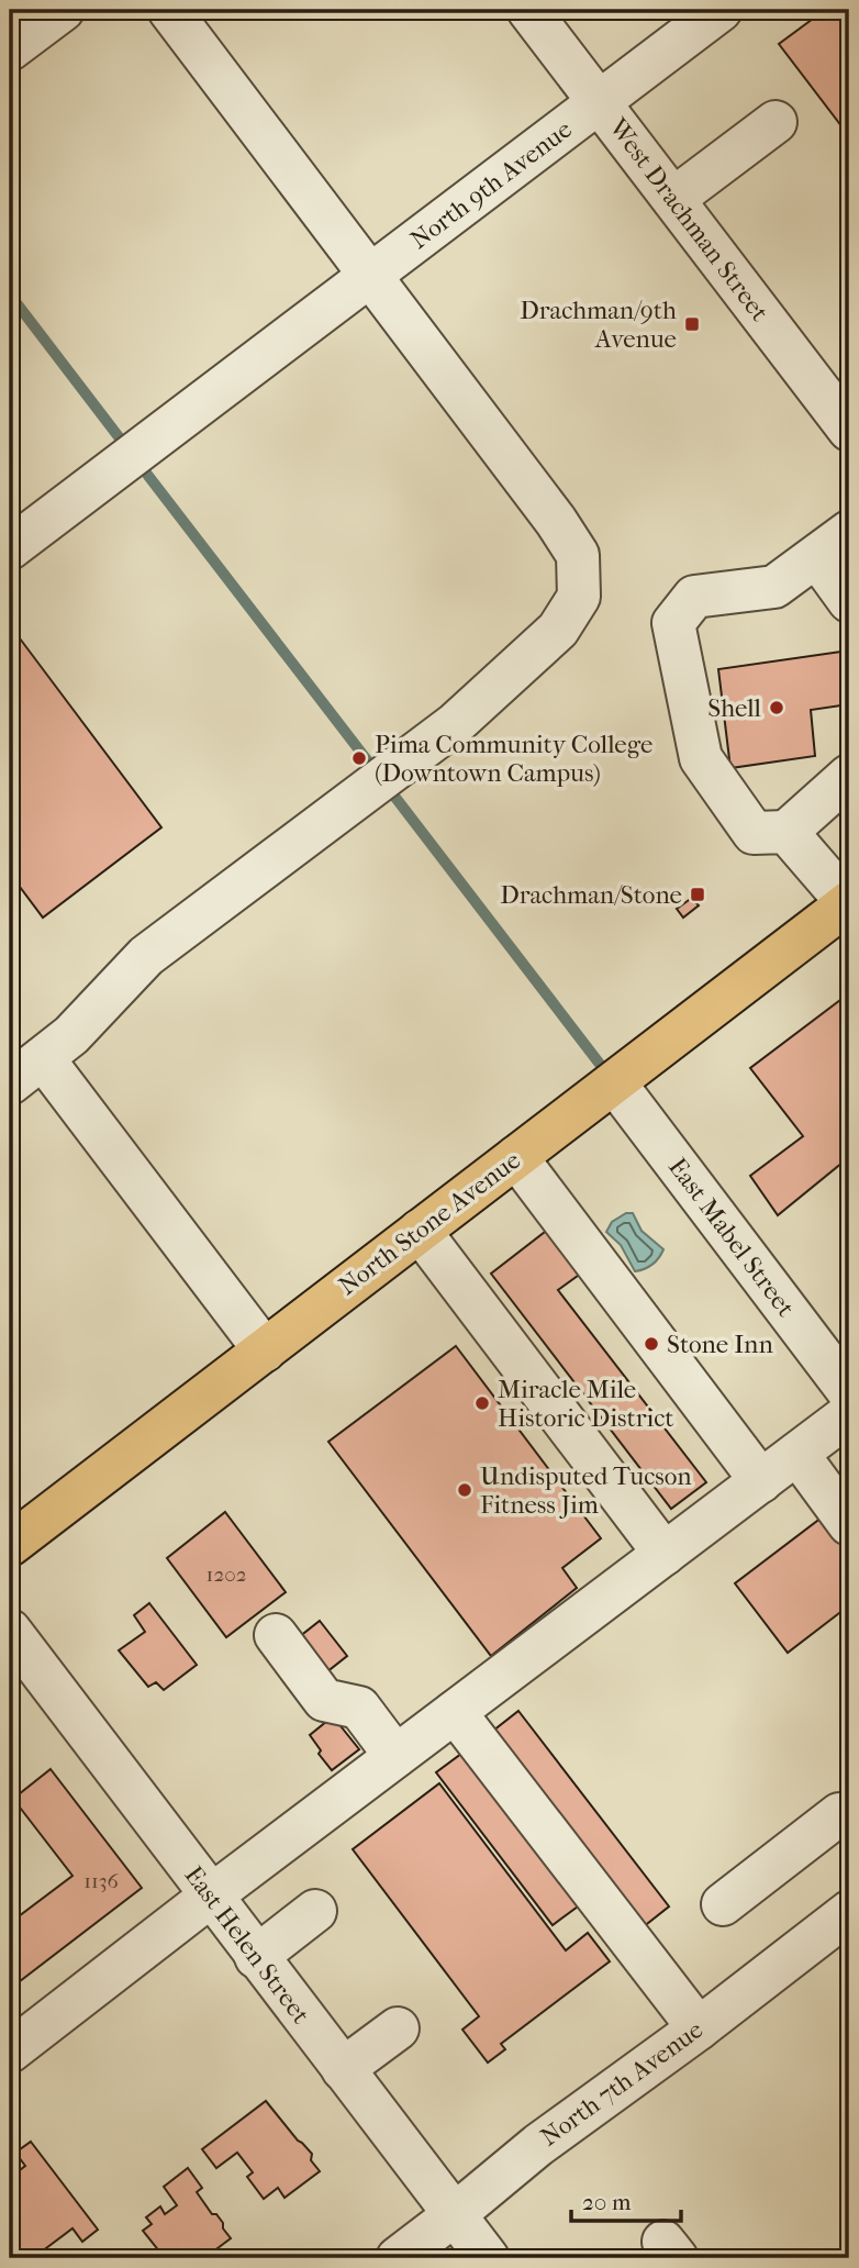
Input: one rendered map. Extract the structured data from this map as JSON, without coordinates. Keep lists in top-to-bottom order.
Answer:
{
  "streets": {
    "main road": ["North Stone Avenue"],
    "street": [
      "North 9th Avenue",
      "West Drachman Street",
      "East Mabel Street",
      "East Helen Street",
      "North 7th Avenue"
    ]
  },
  "crossings": [
    ["North 9th Avenue", "West Drachman Street"],
    ["North Stone Avenue", "East Mabel Street"],
    ["East Helen Street", "North 7th Avenue"]
  ],
  "places": {
    "transit": ["Drachman/9th Avenue", "Drachman/Stone"],
    "other": [
      "Shell",
      "Pima Community College (Downtown Campus)",
      "Stone Inn",
      "Miracle Mile Historic District",
      "Undisputed Tucson Fitness Jim"
    ]
  },
  "house_numbers": ["1202", "1136"],
  "scale_bar": "20 m"
}
